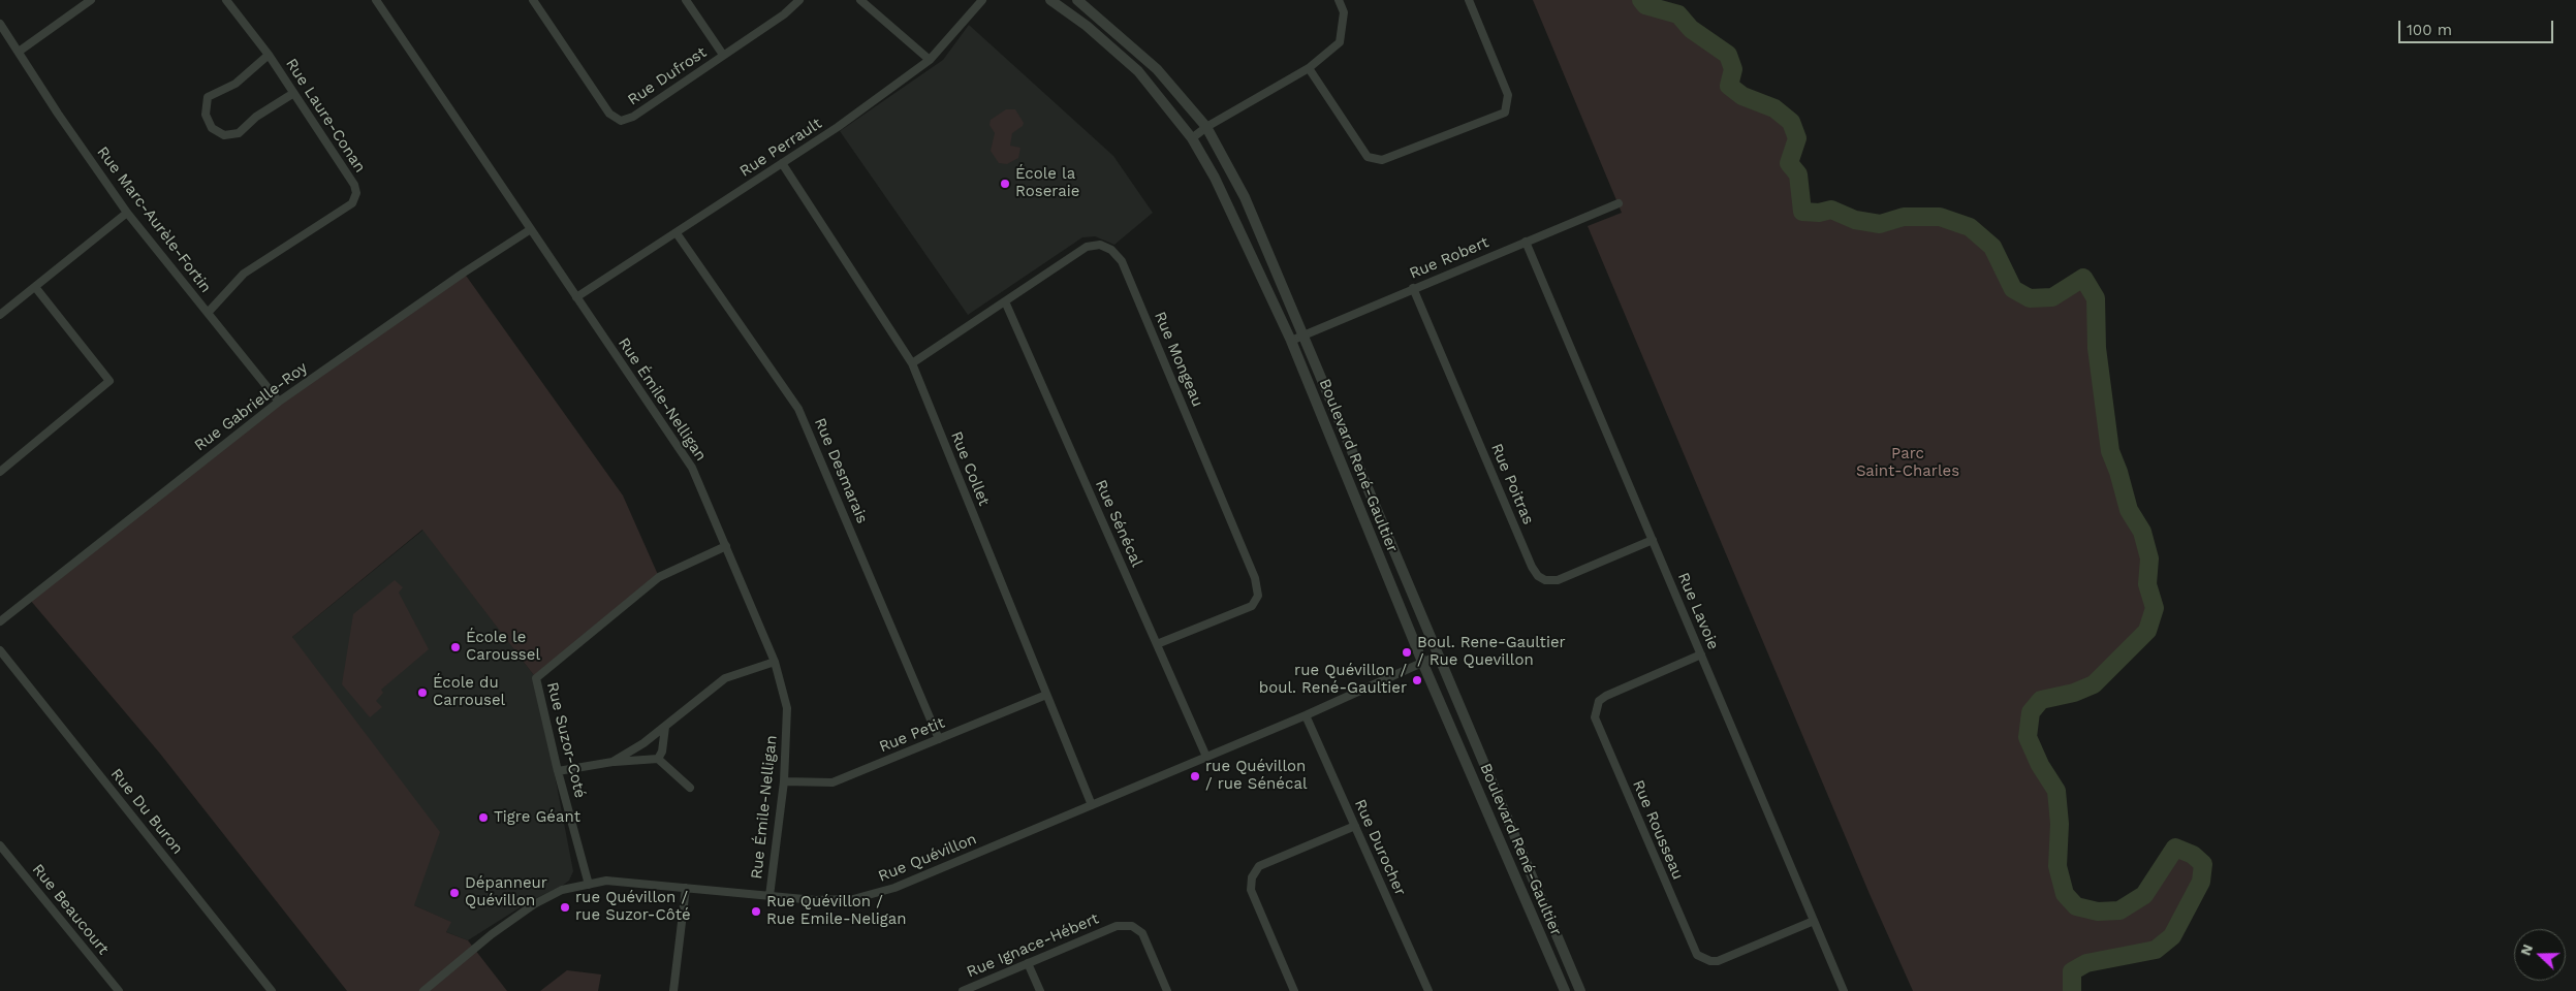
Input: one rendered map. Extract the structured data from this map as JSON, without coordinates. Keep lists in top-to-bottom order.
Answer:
{
  "streets": {
    "street": [
      "Rue Dufrost",
      "Rue Laure-Conan",
      "Rue Perrault",
      "Rue Marc-Aurèle-Fortin",
      "Rue Robert",
      "Rue Mongeau",
      "Rue Émile-Nelligan",
      "Rue Gabrielle-Roy",
      "Boulevard René-Gaultier",
      "Rue Collet",
      "Rue Desmarais",
      "Rue Poitras",
      "Rue Sénécal",
      "Rue Lavoie",
      "Rue Petit",
      "Rue Suzor-Coté",
      "Rue Du Buron",
      "Rue Rousseau",
      "Rue Durocher",
      "Rue Quévillon",
      "Rue Beaucourt",
      "Rue Ignace-Hébert"
    ]
  },
  "crossings": [
    ["Rue Laure-Conan", "Rue Marc-Aurèle-Fortin"],
    ["Rue Perrault", "Rue Émile-Nelligan"],
    ["Rue Perrault", "Rue Collet"],
    ["Rue Perrault", "Rue Desmarais"],
    ["Rue Marc-Aurèle-Fortin", "Rue Gabrielle-Roy"],
    ["Rue Robert", "Boulevard René-Gaultier"],
    ["Rue Robert", "Rue Poitras"],
    ["Rue Robert", "Rue Lavoie"],
    ["Rue Mongeau", "Rue Collet"],
    ["Rue Mongeau", "Rue Sénécal"],
    ["Rue Émile-Nelligan", "Rue Gabrielle-Roy"],
    ["Rue Émile-Nelligan", "Rue Petit"],
    ["Rue Émile-Nelligan", "Rue Suzor-Coté"],
    ["Rue Émile-Nelligan", "Rue Quévillon"],
    ["Boulevard René-Gaultier", "Rue Quévillon"],
    ["Rue Collet", "Rue Petit"],
    ["Rue Collet", "Rue Quévillon"],
    ["Rue Desmarais", "Rue Petit"],
    ["Rue Poitras", "Rue Lavoie"],
    ["Rue Sénécal", "Rue Quévillon"],
    ["Rue Lavoie", "Rue Rousseau"],
    ["Rue Suzor-Coté", "Rue Quévillon"],
    ["Rue Durocher", "Rue Quévillon"]
  ],
  "parks": ["Parc Saint-Charles"],
  "places": [
    "École la Roseraie",
    "École le Caroussel",
    "Boul. Rene-Gaultier / Rue Quevillon",
    "rue Quévillon / boul. René-Gaultier",
    "École du Carrousel",
    "rue Quévillon / rue Sénécal",
    "Tigre Géant",
    "Dépanneur Quévillon",
    "rue Quévillon / rue Suzor-Côté",
    "Rue Quévillon / Rue Emile-Neligan"
  ],
  "scale_bar": "100 m",
  "north": "left"
}
